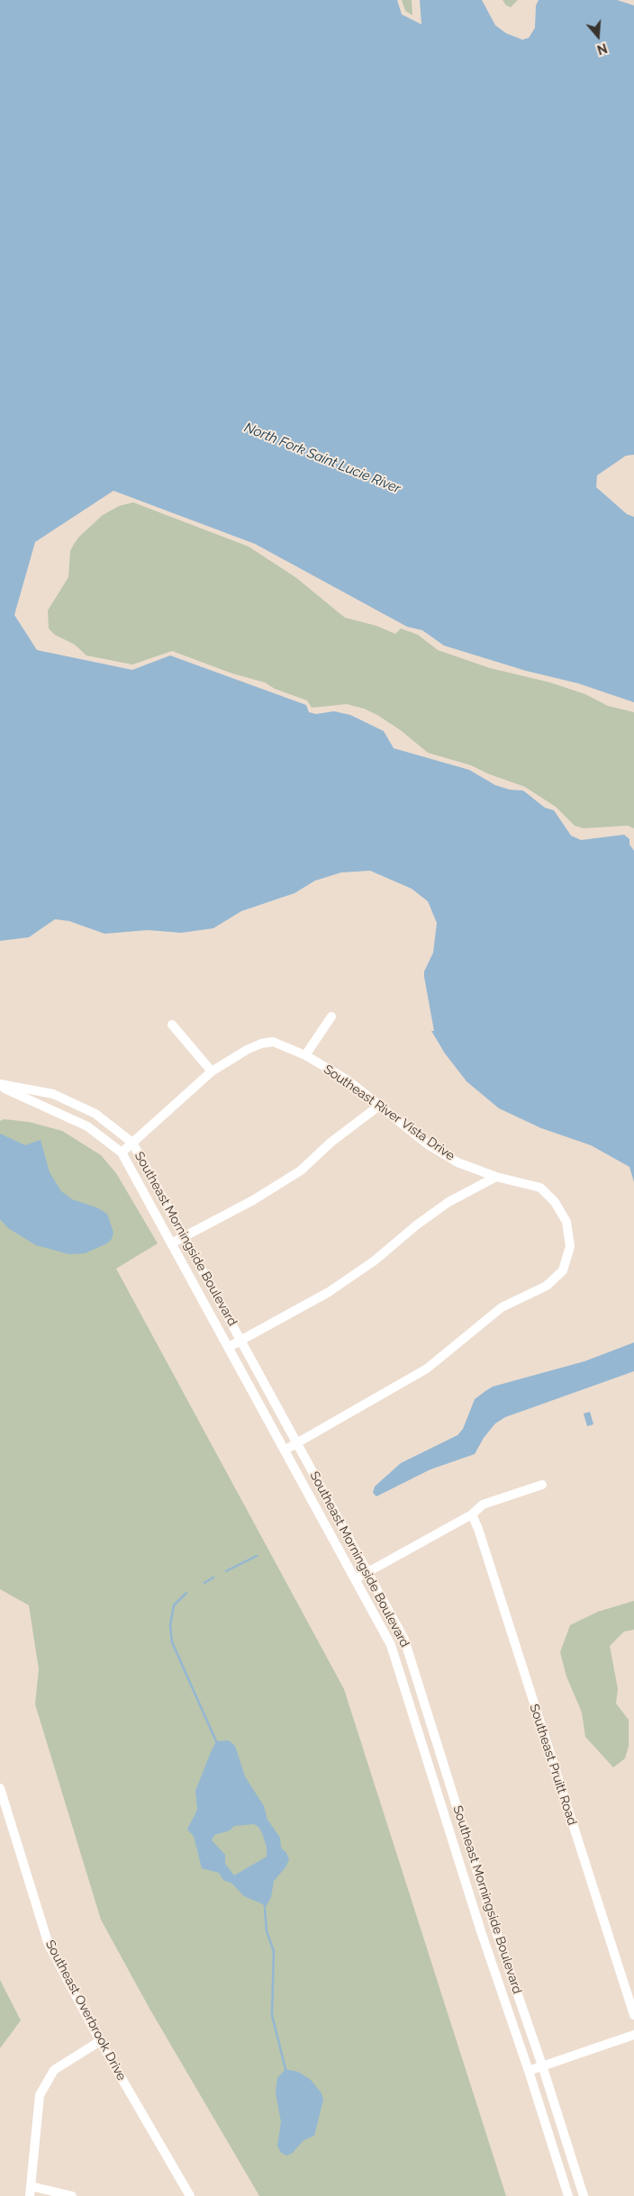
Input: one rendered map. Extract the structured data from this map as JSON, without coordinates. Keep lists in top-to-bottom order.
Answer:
{
  "streets": {
    "street": [
      "Southeast River Vista Drive",
      "Southeast Morningside Boulevard",
      "Southeast Pruitt Road",
      "Southeast Overbrook Drive"
    ]
  },
  "crossings": [
    ["Southeast River Vista Drive", "Southeast Morningside Boulevard"]
  ],
  "water": ["North Fork Saint Lucie River"],
  "north": "bottom"
}
